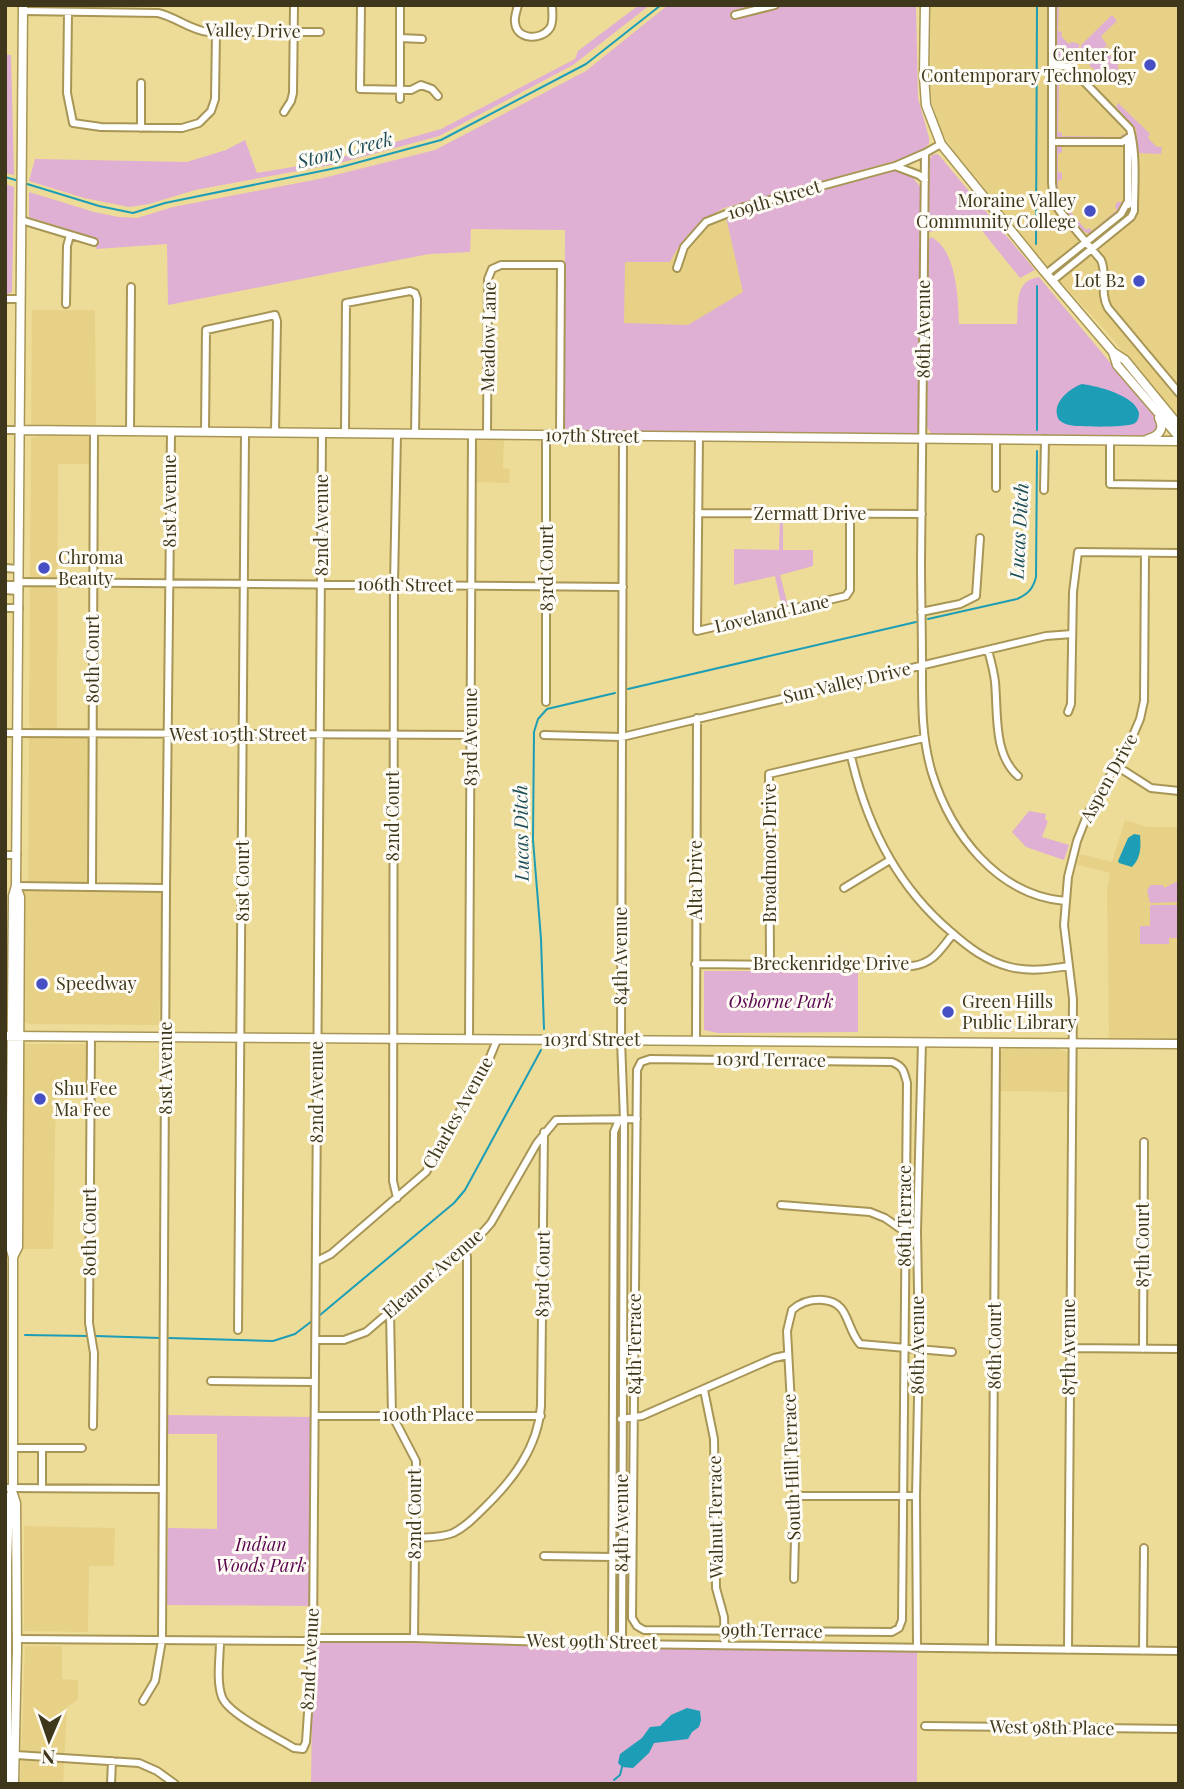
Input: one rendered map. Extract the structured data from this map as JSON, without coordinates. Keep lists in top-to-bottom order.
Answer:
{
  "streets": {
    "street": [
      "Valley Drive",
      "109th Street",
      "86th Avenue",
      "Meadow Lane",
      "107th Street",
      "81st Avenue",
      "Zermatt Drive",
      "82nd Avenue",
      "83rd Court",
      "106th Street",
      "Loveland Lane",
      "80th Court",
      "Sun Valley Drive",
      "West 105th Street",
      "83rd Avenue",
      "Aspen Drive",
      "82nd Court",
      "Broadmoor Drive",
      "Alta Drive",
      "81st Court",
      "84th Avenue",
      "Breckenridge Drive",
      "103rd Street",
      "103rd Terrace",
      "Charles Avenue",
      "86th Terrace",
      "87th Court",
      "Eleanor Avenue",
      "84th Terrace",
      "86th Court",
      "87th Avenue",
      "100th Place",
      "South Hill Terrace",
      "Walnut Terrace",
      "99th Terrace",
      "West 99th Street",
      "West 98th Place"
    ]
  },
  "crossings": [
    ["109th Street", "86th Avenue"],
    ["86th Avenue", "107th Street"],
    ["86th Avenue", "Zermatt Drive"],
    ["86th Avenue", "Sun Valley Drive"],
    ["86th Avenue", "Aspen Drive"],
    ["86th Avenue", "Broadmoor Drive"],
    ["86th Avenue", "103rd Street"],
    ["86th Avenue", "West 99th Street"],
    ["Meadow Lane", "107th Street"],
    ["107th Street", "81st Avenue"],
    ["107th Street", "82nd Avenue"],
    ["107th Street", "83rd Court"],
    ["107th Street", "80th Court"],
    ["107th Street", "83rd Avenue"],
    ["107th Street", "82nd Court"],
    ["107th Street", "81st Court"],
    ["107th Street", "84th Avenue"],
    ["81st Avenue", "106th Street"],
    ["81st Avenue", "West 105th Street"],
    ["81st Avenue", "103rd Street"],
    ["81st Avenue", "West 99th Street"],
    ["Zermatt Drive", "Loveland Lane"],
    ["82nd Avenue", "106th Street"],
    ["82nd Avenue", "West 105th Street"],
    ["82nd Avenue", "103rd Street"],
    ["82nd Avenue", "Charles Avenue"],
    ["82nd Avenue", "Eleanor Avenue"],
    ["82nd Avenue", "100th Place"],
    ["82nd Avenue", "West 99th Street"],
    ["83rd Court", "106th Street"],
    ["83rd Court", "Eleanor Avenue"],
    ["83rd Court", "100th Place"],
    ["106th Street", "80th Court"],
    ["106th Street", "83rd Avenue"],
    ["106th Street", "82nd Court"],
    ["106th Street", "81st Court"],
    ["106th Street", "84th Avenue"],
    ["80th Court", "West 105th Street"],
    ["80th Court", "103rd Street"],
    ["Sun Valley Drive", "Alta Drive"],
    ["Sun Valley Drive", "84th Avenue"],
    ["West 105th Street", "83rd Avenue"],
    ["West 105th Street", "82nd Court"],
    ["West 105th Street", "81st Court"],
    ["83rd Avenue", "103rd Street"],
    ["Aspen Drive", "103rd Street"],
    ["Aspen Drive", "87th Avenue"],
    ["82nd Court", "103rd Street"],
    ["82nd Court", "Charles Avenue"],
    ["82nd Court", "Eleanor Avenue"],
    ["82nd Court", "100th Place"],
    ["82nd Court", "West 99th Street"],
    ["Broadmoor Drive", "Breckenridge Drive"],
    ["Alta Drive", "Breckenridge Drive"],
    ["Alta Drive", "103rd Street"],
    ["81st Court", "103rd Street"],
    ["84th Avenue", "103rd Street"],
    ["84th Avenue", "West 99th Street"],
    ["103rd Street", "Charles Avenue"],
    ["103rd Street", "86th Court"],
    ["103rd Street", "87th Avenue"],
    ["103rd Terrace", "86th Terrace"],
    ["103rd Terrace", "84th Terrace"],
    ["86th Terrace", "South Hill Terrace"],
    ["86th Terrace", "99th Terrace"],
    ["84th Terrace", "99th Terrace"],
    ["86th Court", "West 99th Street"],
    ["87th Avenue", "West 99th Street"],
    ["Walnut Terrace", "99th Terrace"],
    ["Walnut Terrace", "West 99th Street"]
  ],
  "water": ["Stony Creek", "Lucas Ditch"],
  "parks": ["Osborne Park", "Indian Woods Park"],
  "places": [
    "Center for Contemporary Technology",
    "Moraine Valley Community College",
    "Lot B2",
    "Chroma Beauty",
    "Speedway",
    "Green Hills Public Library",
    "Shu Fee Ma Fee"
  ],
  "north": "bottom"
}
